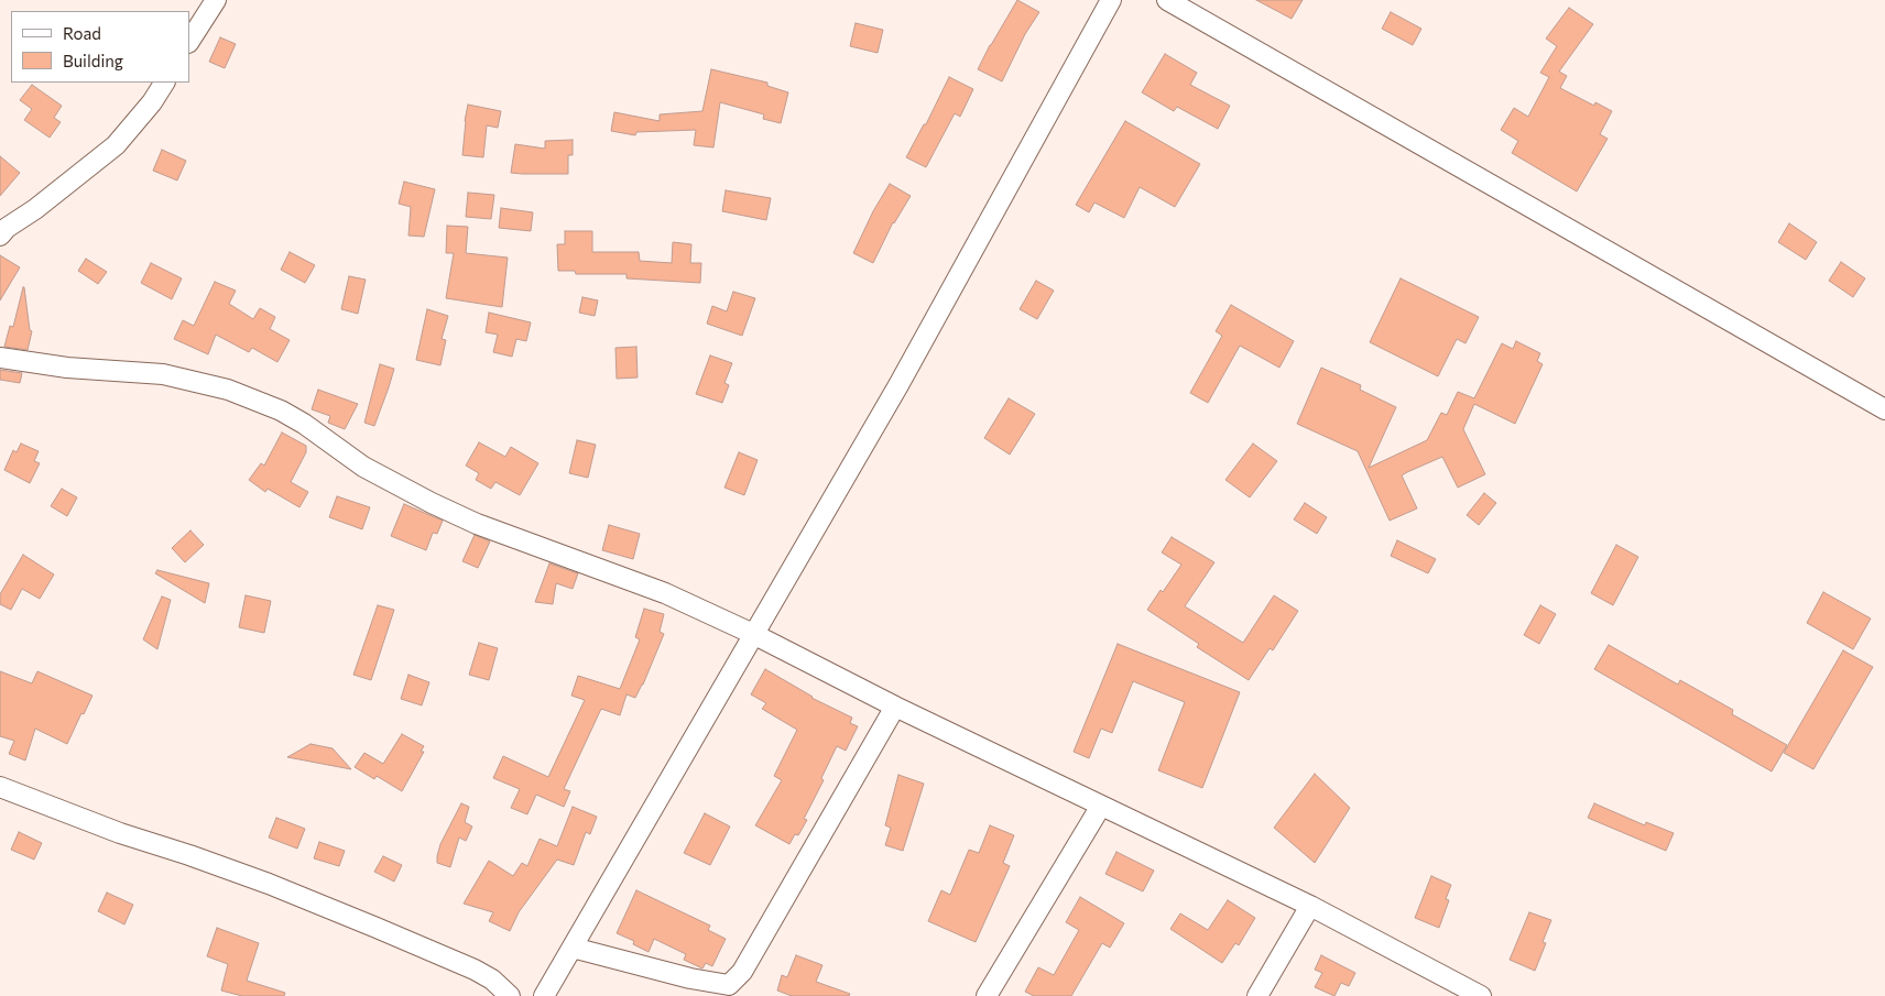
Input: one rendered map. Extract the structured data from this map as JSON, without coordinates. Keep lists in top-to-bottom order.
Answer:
{
  "legend": ["Road", "Building"]
}
